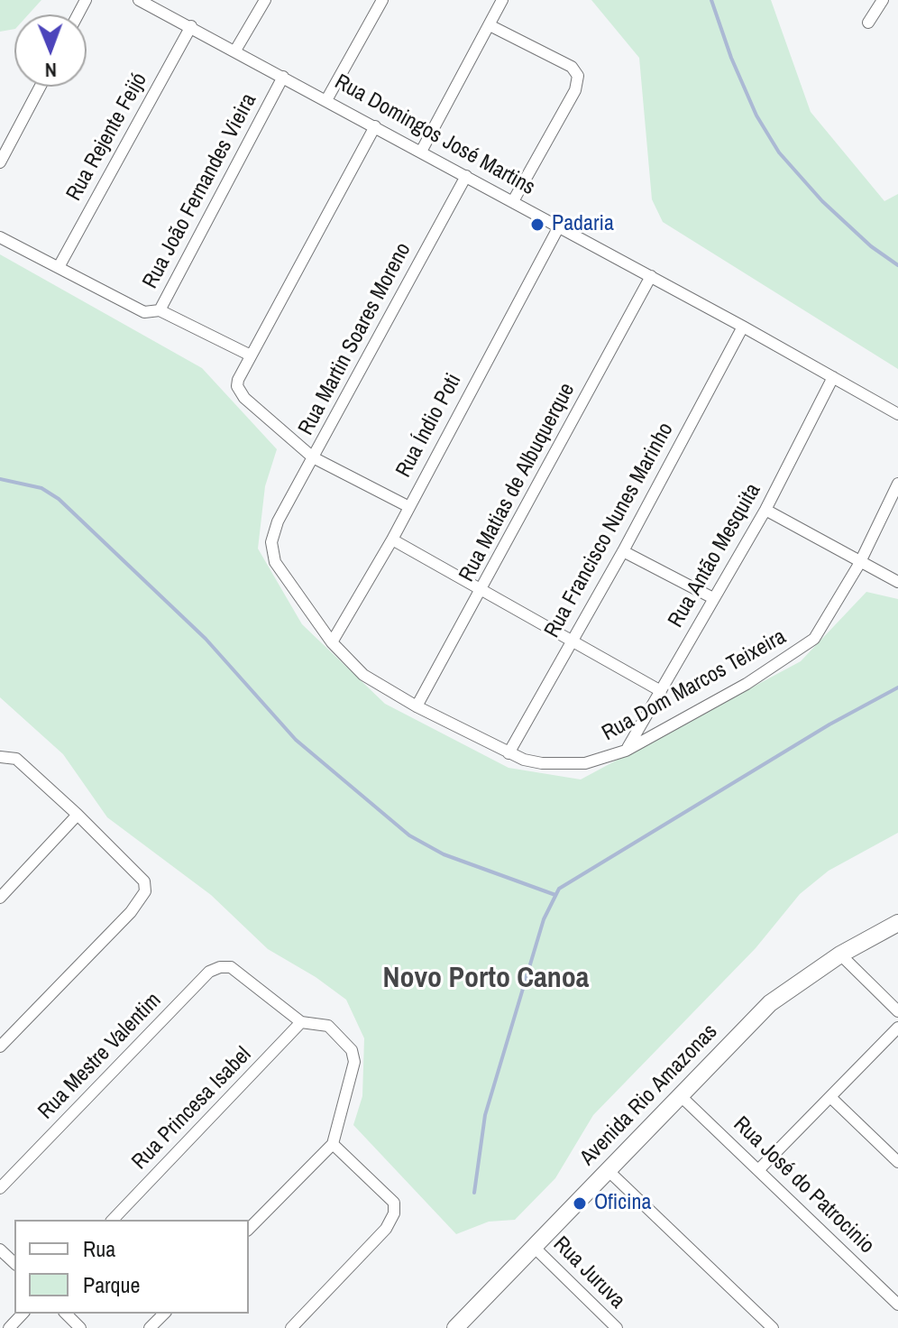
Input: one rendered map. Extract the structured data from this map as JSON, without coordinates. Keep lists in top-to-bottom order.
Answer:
{
  "streets": {
    "street": [
      "Rua Domingos José Martins",
      "Rua Rejente Feijó",
      "Rua João Fernandes Vieira",
      "Rua Martin Soares Moreno",
      "Rua Índio Poti",
      "Rua Matias de Albuquerque",
      "Rua Francisco Nunes Marinho",
      "Rua Antão Mesquita",
      "Rua Dom Marcos Teixeira",
      "Rua Mestre Valentim",
      "Avenida Rio Amazonas",
      "Rua Princesa Isabel",
      "Rua José do Patrocinio",
      "Rua Juruva"
    ]
  },
  "crossings": [
    ["Rua Domingos José Martins", "Rua Rejente Feijó"],
    ["Rua Domingos José Martins", "Rua João Fernandes Vieira"],
    ["Rua Domingos José Martins", "Rua Martin Soares Moreno"],
    ["Rua Domingos José Martins", "Rua Índio Poti"],
    ["Rua Domingos José Martins", "Rua Matias de Albuquerque"],
    ["Rua Domingos José Martins", "Rua Francisco Nunes Marinho"],
    ["Rua Domingos José Martins", "Rua Antão Mesquita"],
    ["Rua Rejente Feijó", "Rua João Fernandes Vieira"],
    ["Rua Martin Soares Moreno", "Rua Dom Marcos Teixeira"],
    ["Rua Índio Poti", "Rua Dom Marcos Teixeira"],
    ["Rua Matias de Albuquerque", "Rua Dom Marcos Teixeira"],
    ["Rua Francisco Nunes Marinho", "Rua Dom Marcos Teixeira"],
    ["Rua Antão Mesquita", "Rua Dom Marcos Teixeira"],
    ["Rua Mestre Valentim", "Rua Princesa Isabel"],
    ["Avenida Rio Amazonas", "Rua José do Patrocinio"],
    ["Avenida Rio Amazonas", "Rua Juruva"]
  ],
  "districts": ["Novo Porto Canoa"],
  "places": ["Padaria", "Oficina"],
  "legend": ["Rua", "Parque"],
  "north": "bottom"
}
